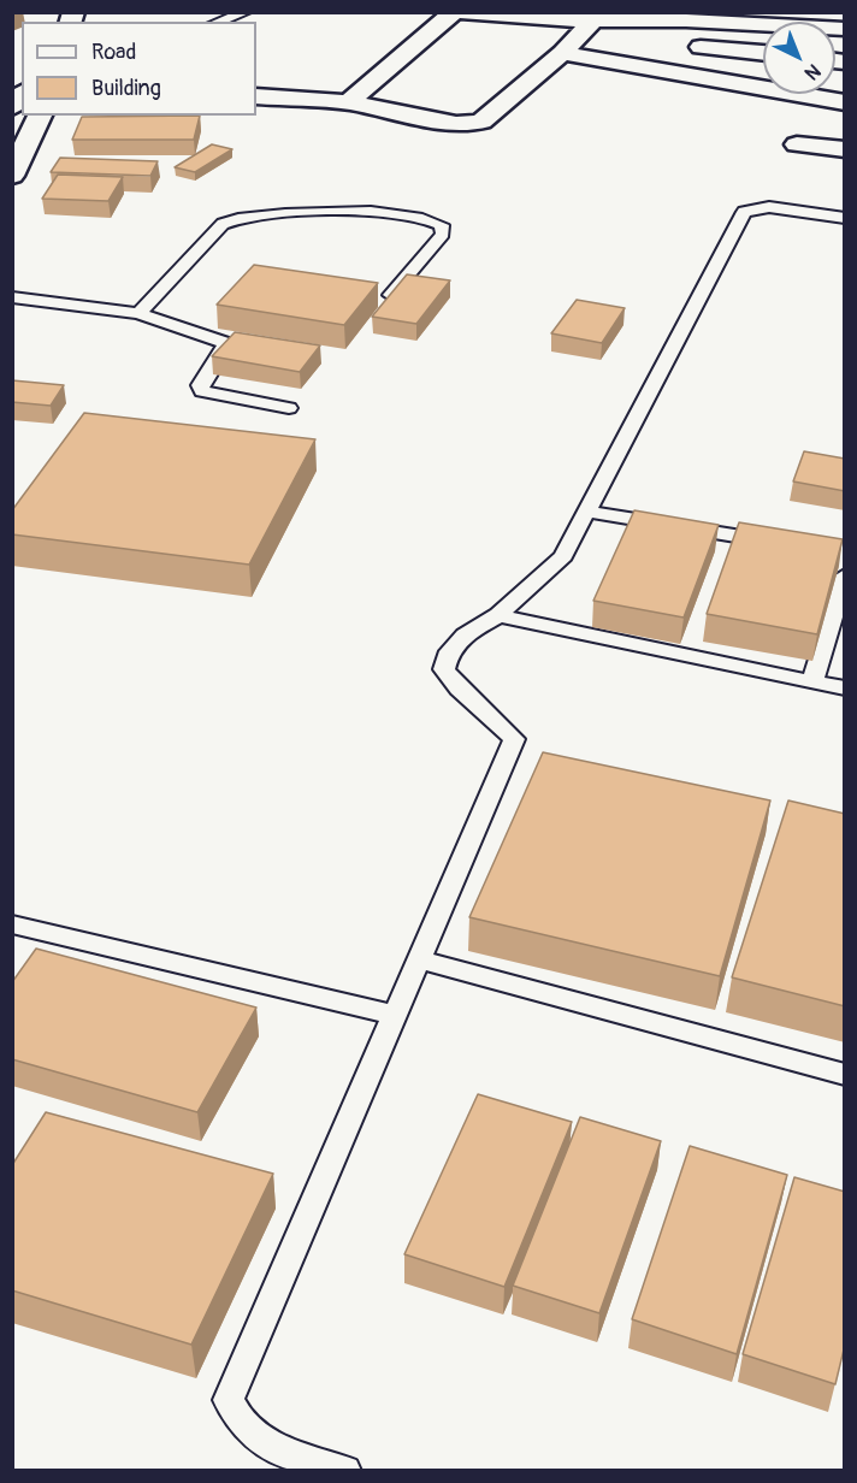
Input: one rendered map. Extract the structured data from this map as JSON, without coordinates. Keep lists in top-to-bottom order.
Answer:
{
  "legend": ["Road", "Building"],
  "north": "bottom right"
}
